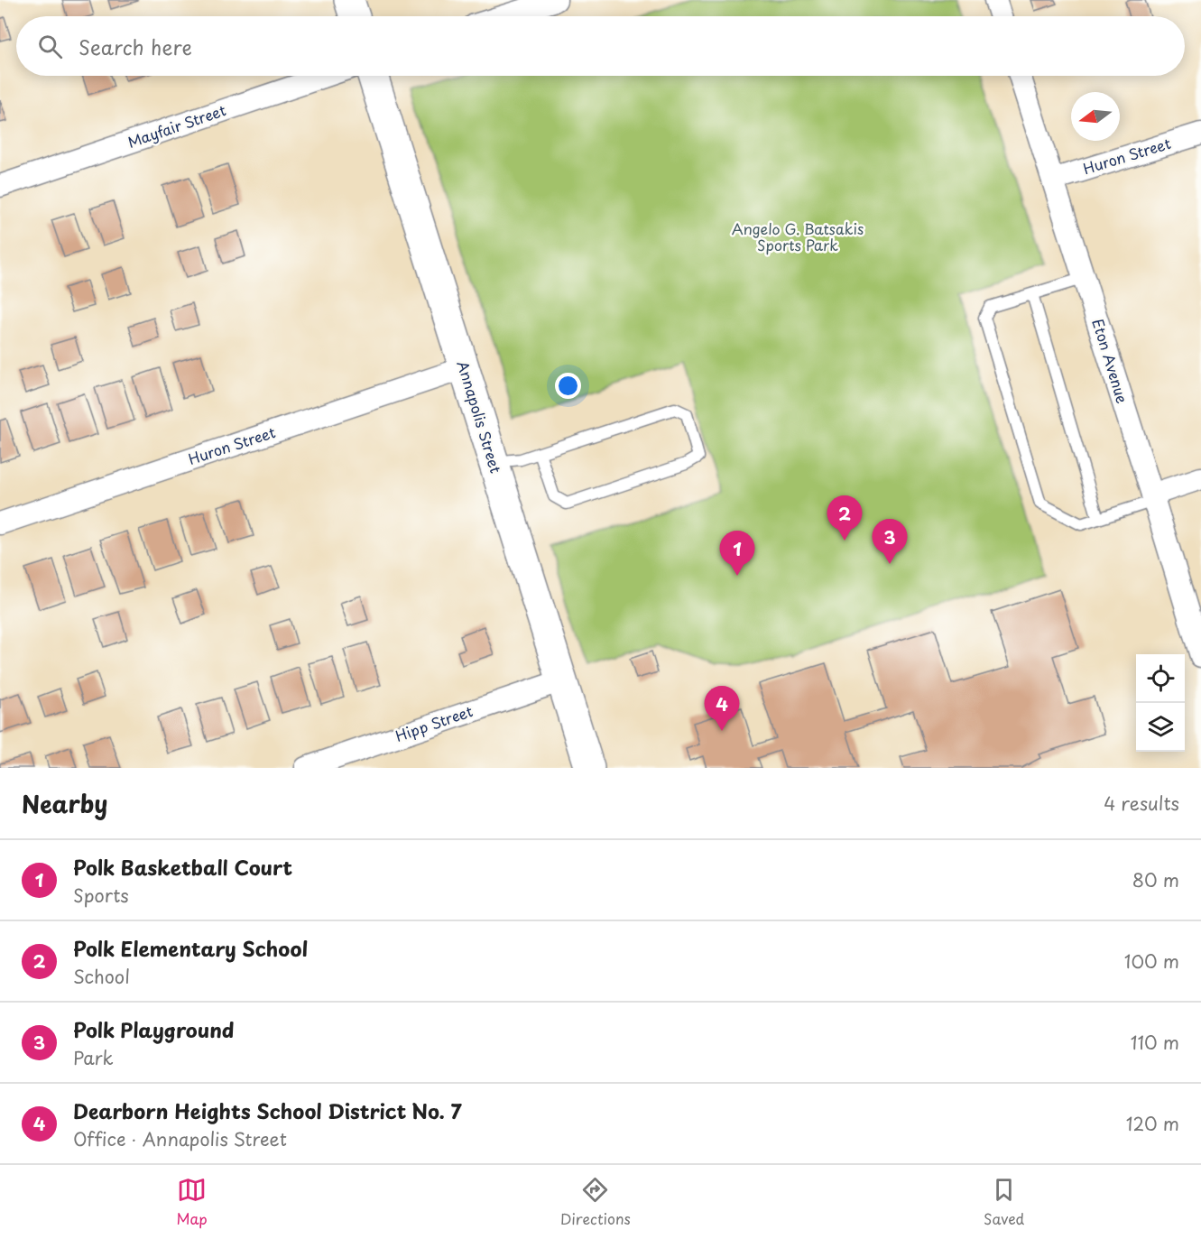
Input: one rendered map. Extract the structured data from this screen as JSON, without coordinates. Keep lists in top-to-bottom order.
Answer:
{
  "streets": {
    "street": [
      "Mayfair Street",
      "Huron Street",
      "Eton Avenue",
      "Annapolis Street",
      "Hipp Street"
    ]
  },
  "crossings": [
    ["Huron Street", "Eton Avenue"],
    ["Huron Street", "Annapolis Street"],
    ["Annapolis Street", "Hipp Street"]
  ],
  "parks": ["Angelo G. Batsakis Sports Park"],
  "north": "left",
  "page": {
    "search": "Search here",
    "pins": [
      "2",
      "3",
      "1",
      "4"
    ],
    "heading": ["Nearby", "4 results"],
    "list": [
      {
        "mark": "1",
        "name": "Polk Basketball Court",
        "note": "Sports",
        "value": "80 m"
      },
      {
        "mark": "2",
        "name": "Polk Elementary School",
        "note": "School",
        "value": "100 m"
      },
      {
        "mark": "3",
        "name": "Polk Playground",
        "note": "Park",
        "value": "110 m"
      },
      {
        "mark": "4",
        "name": "Dearborn Heights School District No. 7",
        "note": "Office · Annapolis Street",
        "value": "120 m"
      }
    ],
    "nav": ["Map", "Directions", "Saved"]
  }
}
